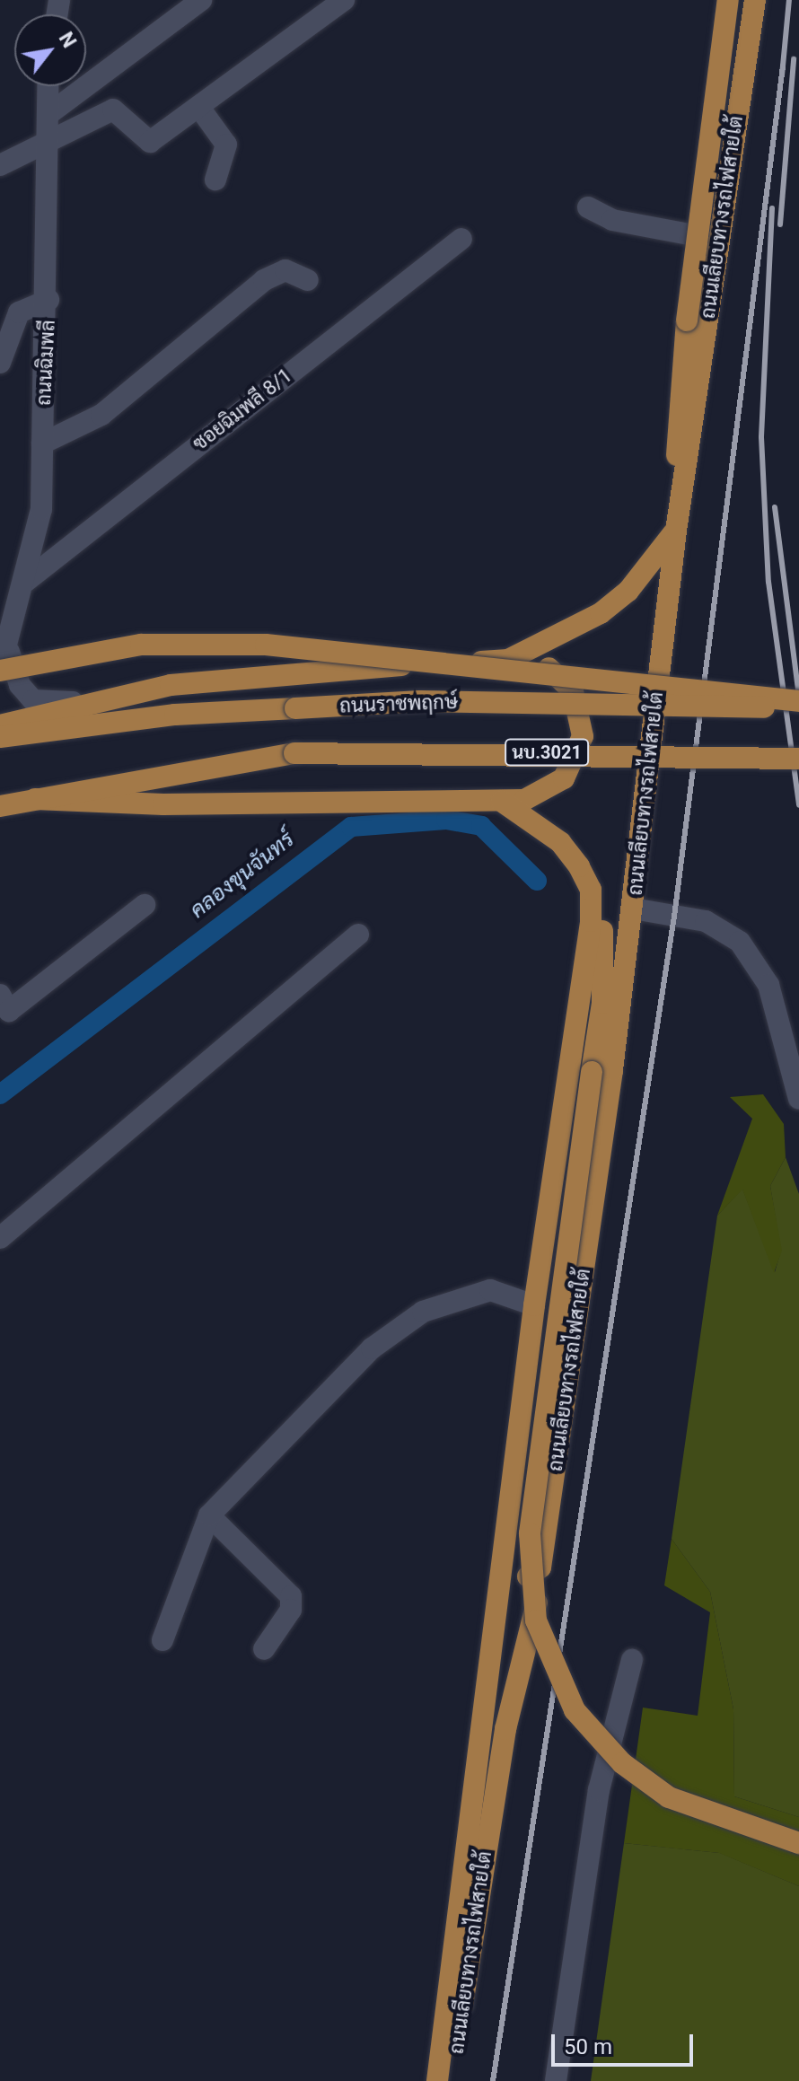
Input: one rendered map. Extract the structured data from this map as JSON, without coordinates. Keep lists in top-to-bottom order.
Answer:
{
  "streets": {
    "main road": ["ถนนเลียบทางรถไฟสายใต้", "ถนนราชพฤกษ์", "นบ.3021"],
    "street": ["ถนนฉิมพลี", "ซอยฉิมพลี 8/1"]
  },
  "crossings": [
    ["ถนนเลียบทางรถไฟสายใต้", "ถนนราชพฤกษ์"],
    ["ถนนฉิมพลี", "ซอยฉิมพลี 8/1"]
  ],
  "water": ["คลองขุนจันทร์"],
  "scale_bar": "50 m",
  "north": "top right"
}
